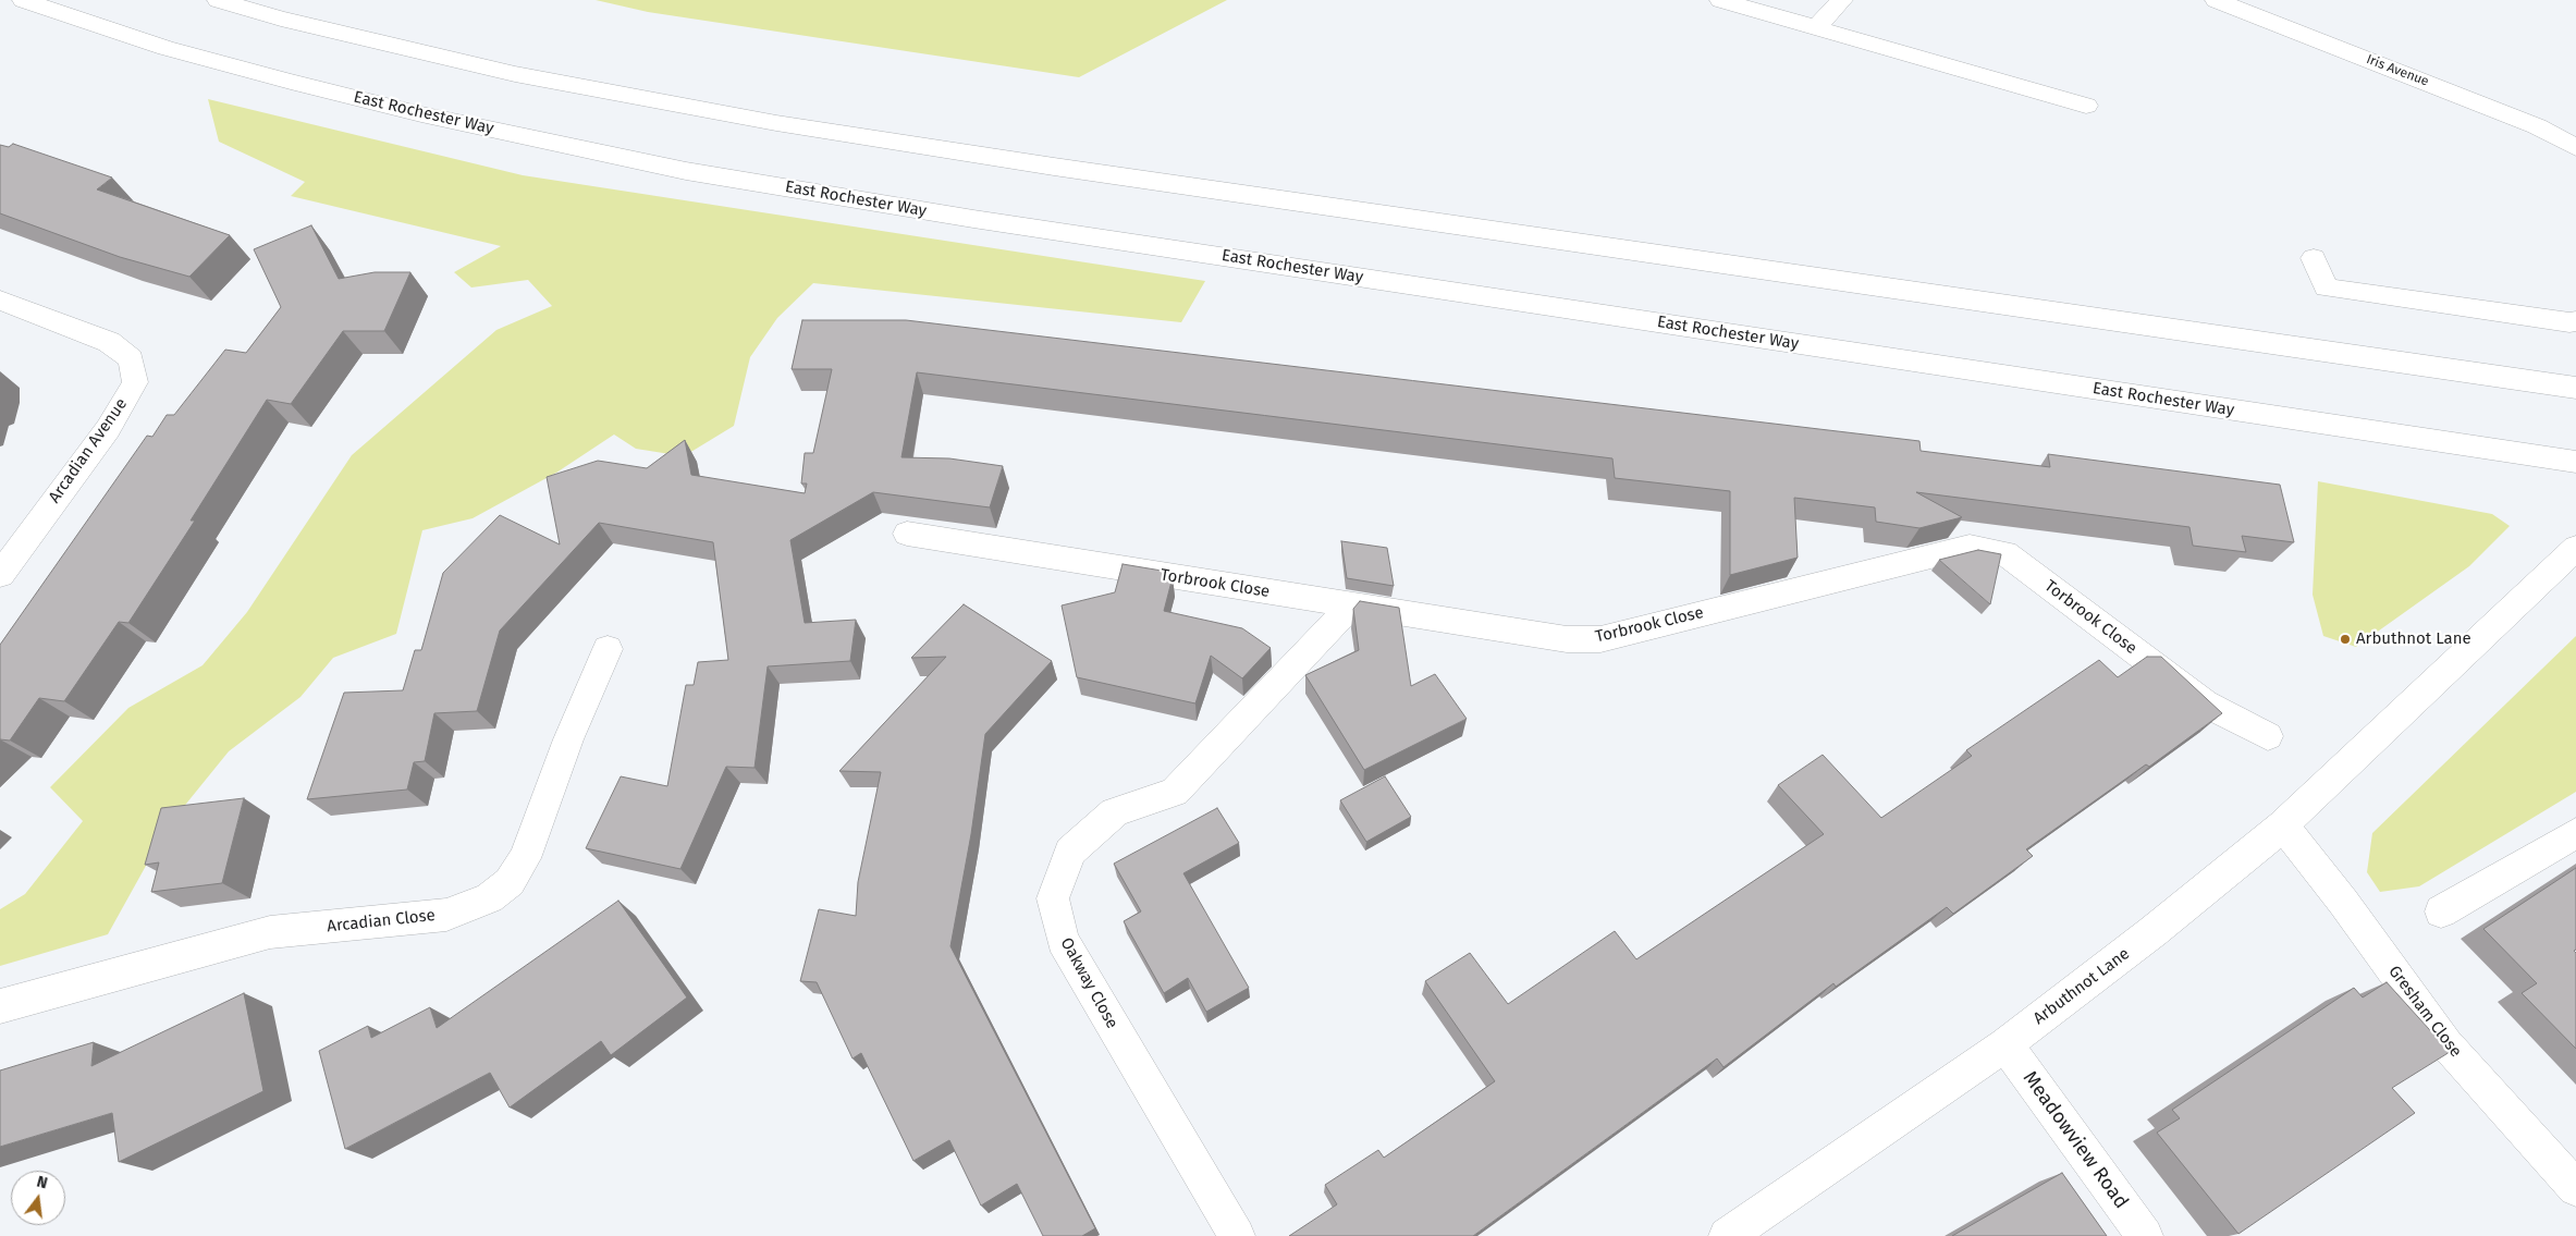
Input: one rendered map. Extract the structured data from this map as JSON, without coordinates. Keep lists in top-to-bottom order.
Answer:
{
  "streets": {
    "main road": [
      "Iris Avenue",
      "East Rochester Way",
      "Arcadian Avenue",
      "Torbrook Close",
      "Arcadian Close",
      "Oakway Close",
      "Arbuthnot Lane",
      "Gresham Close",
      "Meadowview Road"
    ]
  },
  "crossings": [
    ["Torbrook Close", "Oakway Close"],
    ["Arbuthnot Lane", "Gresham Close"],
    ["Arbuthnot Lane", "Meadowview Road"]
  ],
  "places": ["Arbuthnot Lane"],
  "north": "top"
}
